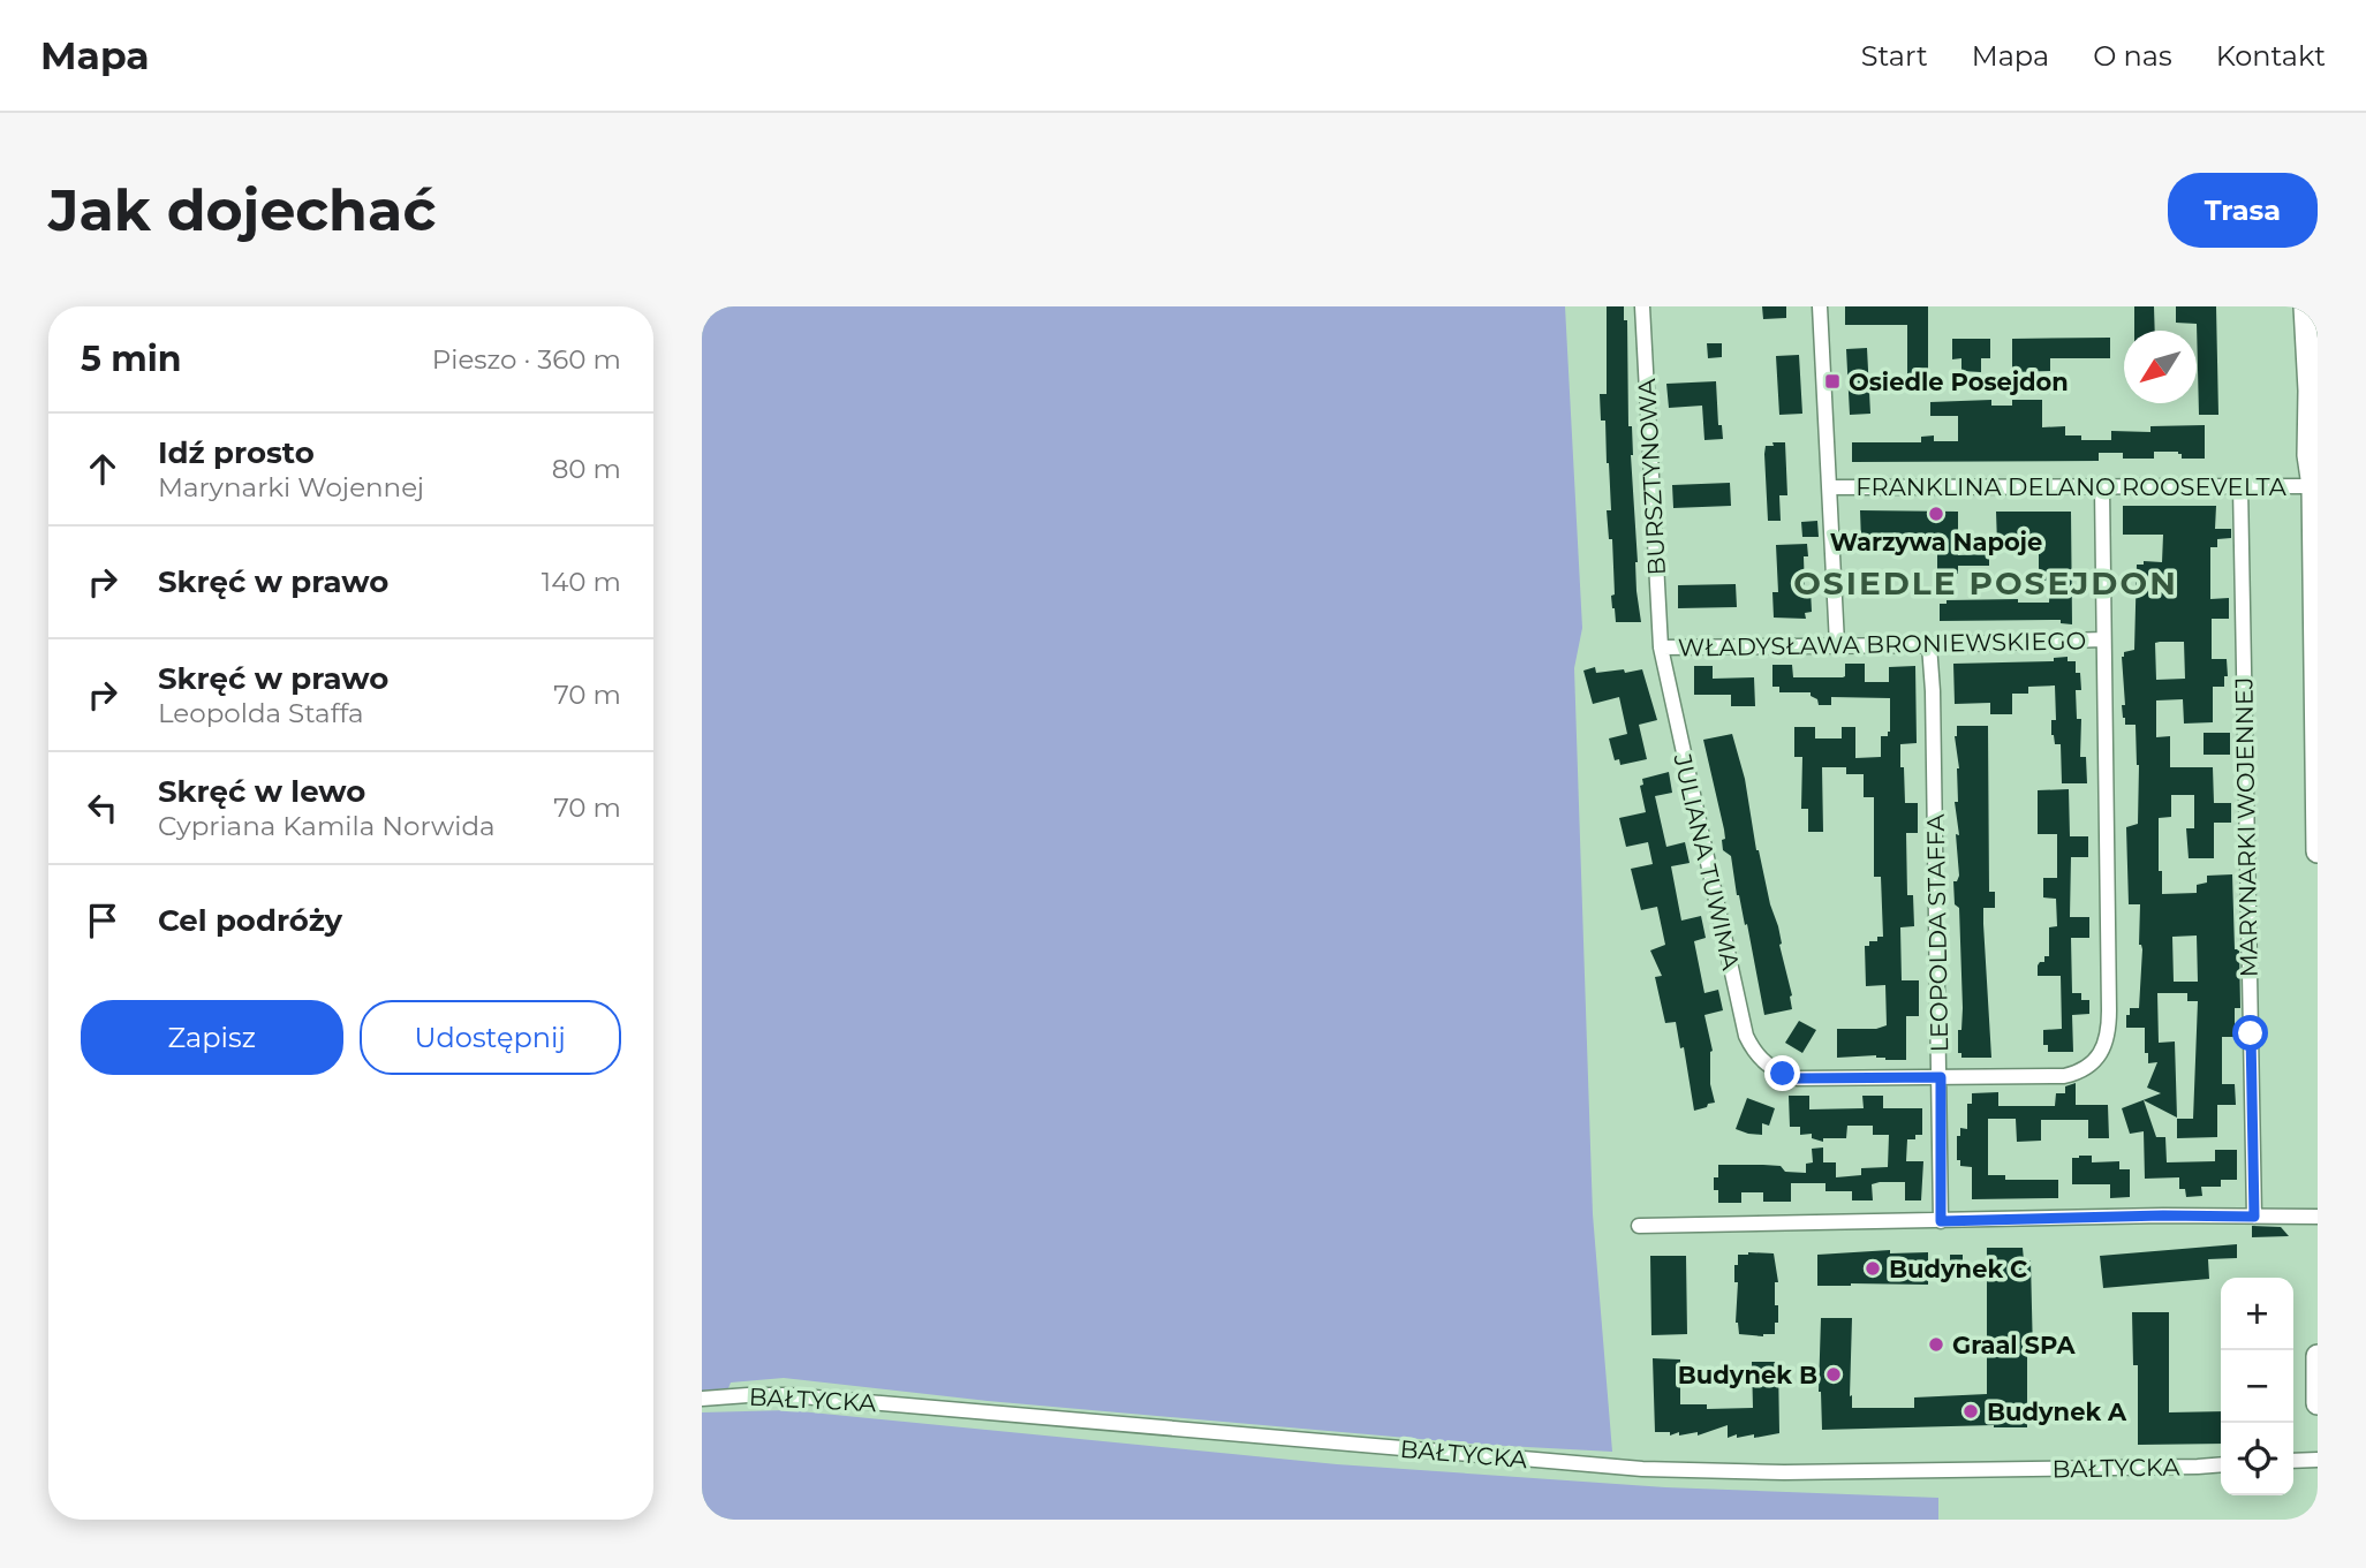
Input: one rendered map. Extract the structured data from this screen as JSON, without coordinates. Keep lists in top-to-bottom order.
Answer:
{
  "streets": {
    "street": [
      "BURSZTYNOWA",
      "FRANKLINA DELANO ROOSEVELTA",
      "WŁADYSŁAWA BRONIEWSKIEGO",
      "MARYNARKI WOJENNEJ",
      "JULIANA TUWIMA",
      "LEOPOLDA STAFFA",
      "BAŁTYCKA"
    ]
  },
  "crossings": [
    ["BURSZTYNOWA", "WŁADYSŁAWA BRONIEWSKIEGO"],
    ["BURSZTYNOWA", "JULIANA TUWIMA"],
    ["FRANKLINA DELANO ROOSEVELTA", "MARYNARKI WOJENNEJ"],
    ["WŁADYSŁAWA BRONIEWSKIEGO", "JULIANA TUWIMA"],
    ["WŁADYSŁAWA BRONIEWSKIEGO", "LEOPOLDA STAFFA"],
    ["JULIANA TUWIMA", "LEOPOLDA STAFFA"]
  ],
  "districts": ["OSIEDLE POSEJDON"],
  "places": {
    "transit": ["Osiedle Posejdon"],
    "other": [
      "Warzywa Napoje",
      "Budynek C",
      "Graal SPA",
      "Budynek B",
      "Budynek A"
    ]
  },
  "north": "bottom left",
  "page": {
    "header": "Mapa",
    "nav": [
      "Start",
      "Mapa",
      "O nas",
      "Kontakt"
    ],
    "buttons": [
      "Trasa",
      ["Zapisz", "Udostępnij"]
    ],
    "title": "Jak dojechać",
    "heading": ["5 min", "Pieszo · 360 m"],
    "list": [
      ["Idź prosto", "Marynarki Wojennej", "80 m"],
      ["Skręć w prawo", "140 m"],
      ["Skręć w prawo", "Leopolda Staffa", "70 m"],
      ["Skręć w lewo", "Cypriana Kamila Norwida", "70 m"],
      "Cel podróży"
    ],
    "map_buttons": ["+", "−"]
  }
}
